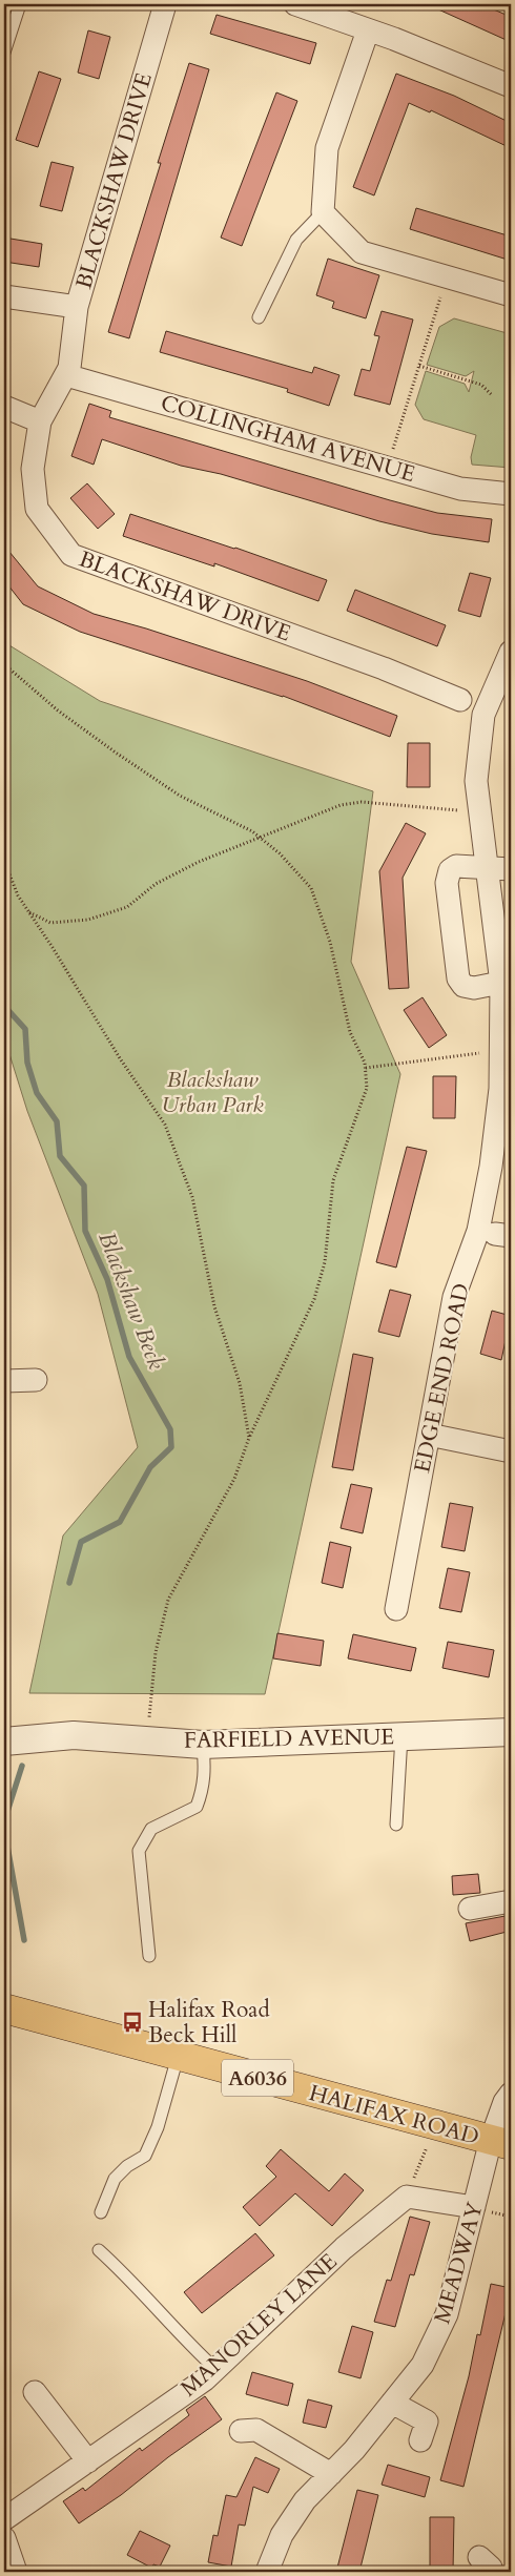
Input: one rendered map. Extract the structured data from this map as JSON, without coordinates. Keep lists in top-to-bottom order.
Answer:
{
  "streets": {
    "highway": ["A6036", "HALIFAX ROAD"],
    "street": [
      "BLACKSHAW DRIVE",
      "COLLINGHAM AVENUE",
      "EDGE END ROAD",
      "FARFIELD AVENUE",
      "MEADWAY",
      "MANORLEY LANE"
    ]
  },
  "crossings": [
    ["BLACKSHAW DRIVE", "COLLINGHAM AVENUE"],
    ["HALIFAX ROAD", "MEADWAY"]
  ],
  "water": ["Blackshaw Beck"],
  "parks": ["Blackshaw Urban Park"],
  "places": {
    "bus stop": ["Halifax Road Beck Hill"]
  }
}
